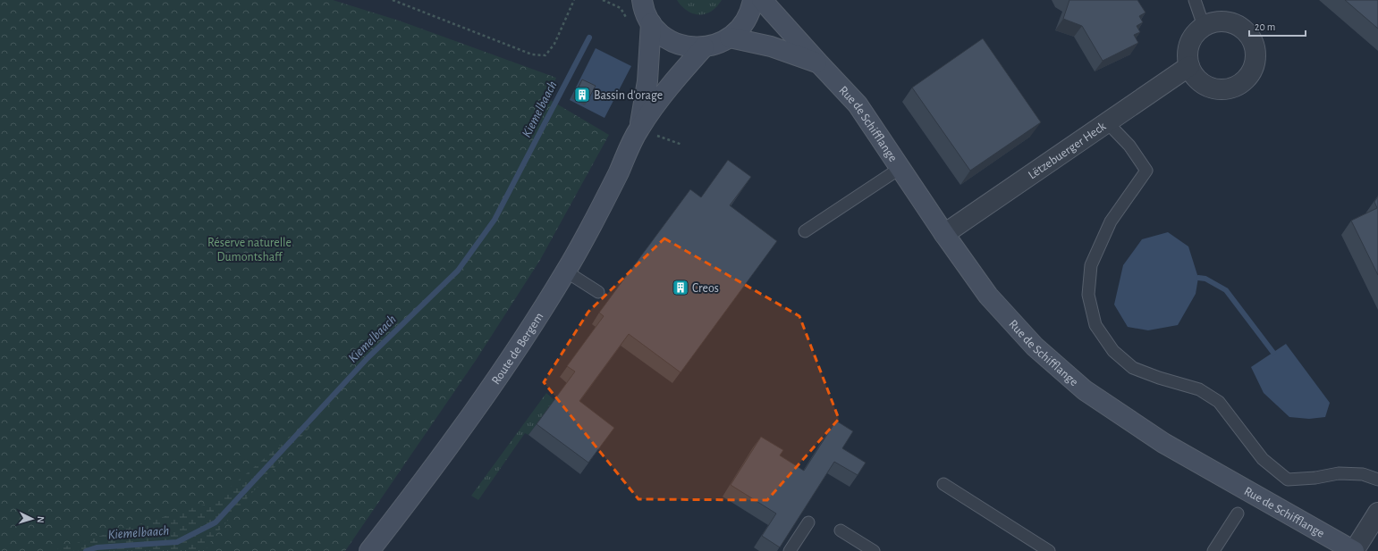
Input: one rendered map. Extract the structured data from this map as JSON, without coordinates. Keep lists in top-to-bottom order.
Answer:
{
  "streets": {
    "main road": ["Rue de Schifflange", "Route de Bergem"],
    "street": ["Lëtzebuerger Heck"]
  },
  "crossings": [
    ["Rue de Schifflange", "Lëtzebuerger Heck"]
  ],
  "water": ["Kiemelbaach"],
  "parks": ["Réserve naturelle Dumontshaff"],
  "places": {
    "building": ["Bassin d'orage", "Creos"]
  },
  "scale_bar": "20 m",
  "north": "right"
}
